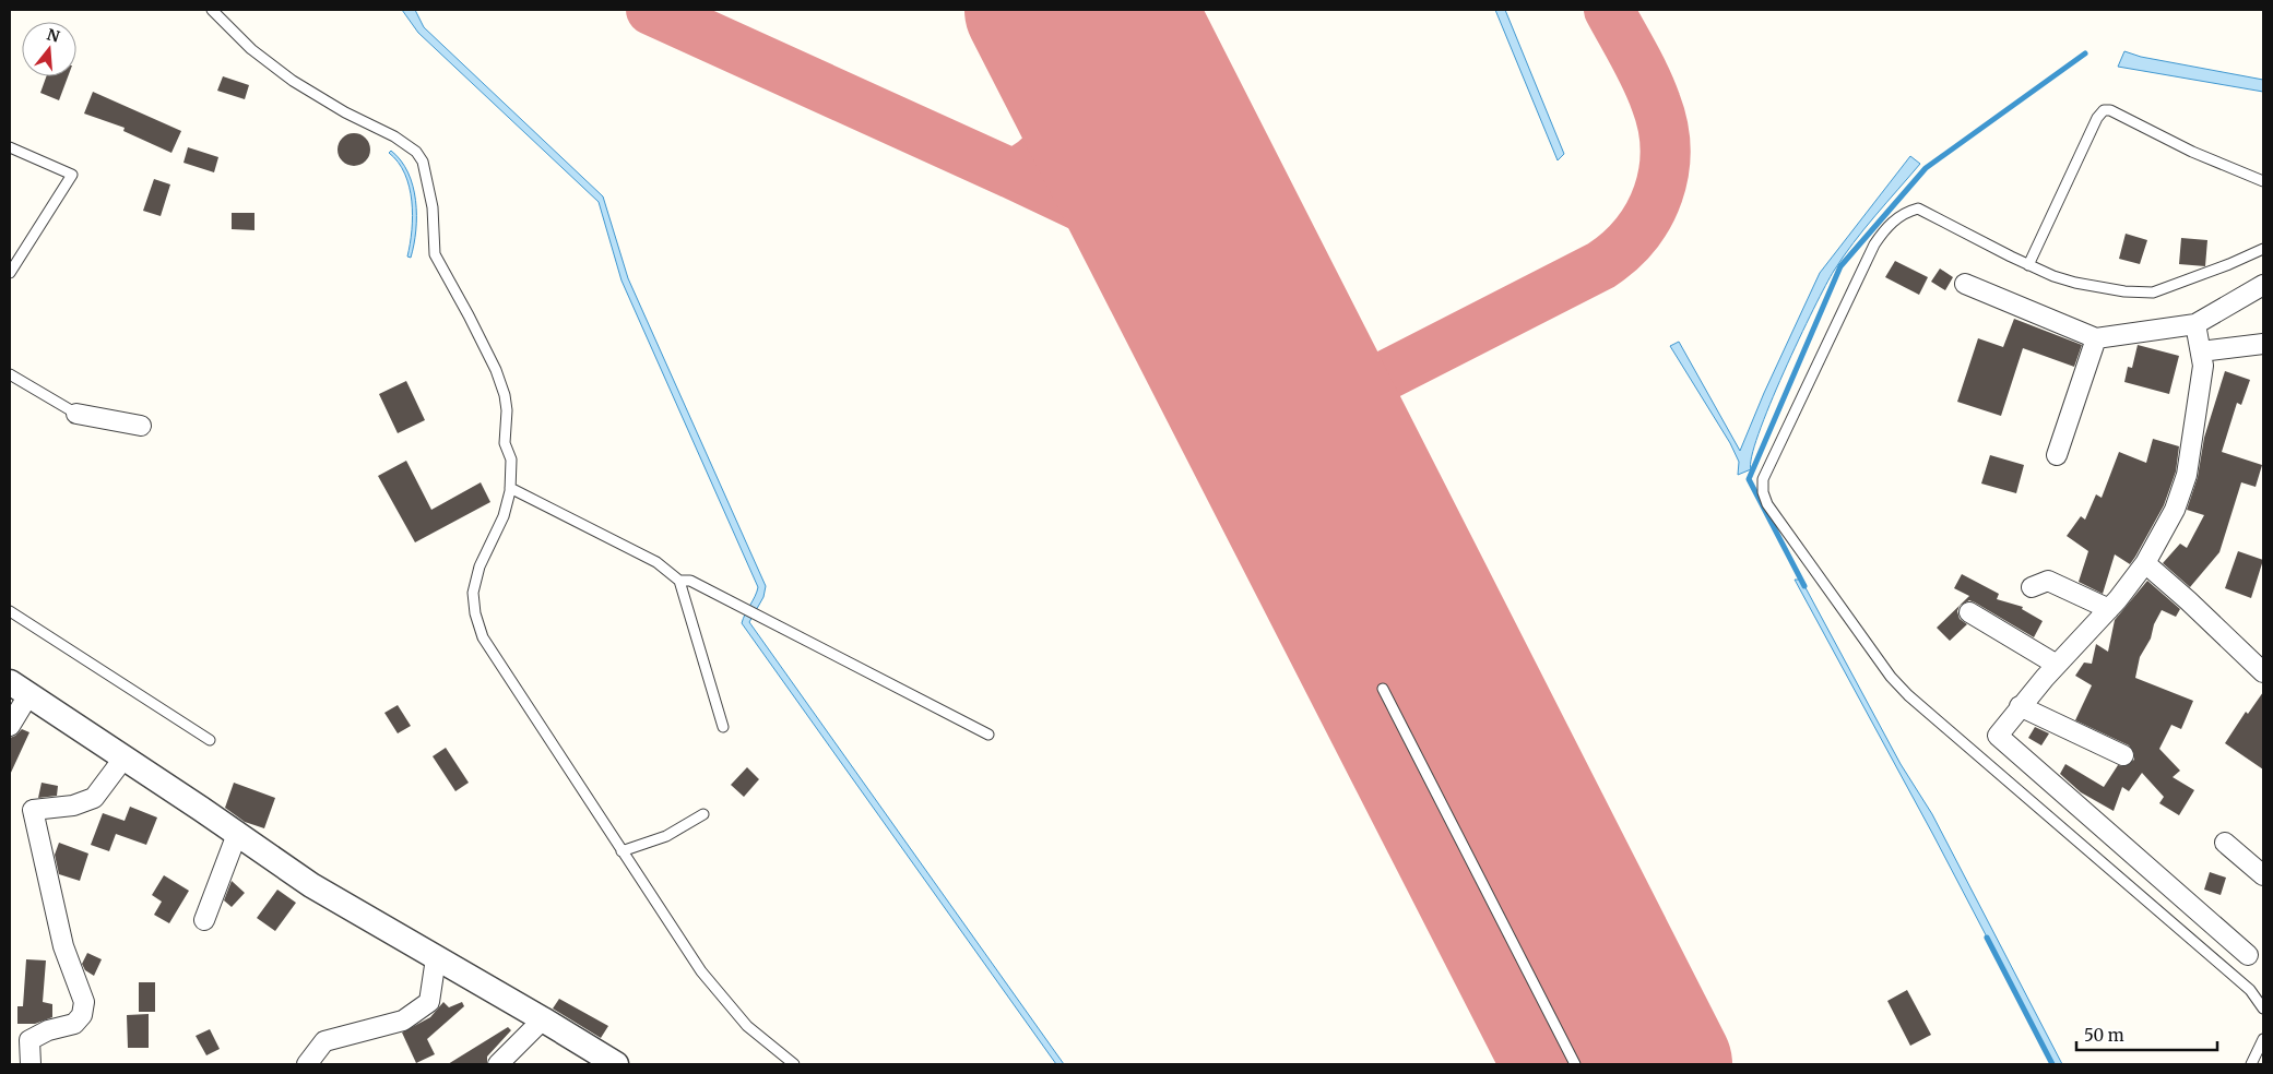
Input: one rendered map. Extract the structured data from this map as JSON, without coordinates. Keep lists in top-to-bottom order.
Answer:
{
  "scale_bar": "50 m",
  "north": "top"
}
